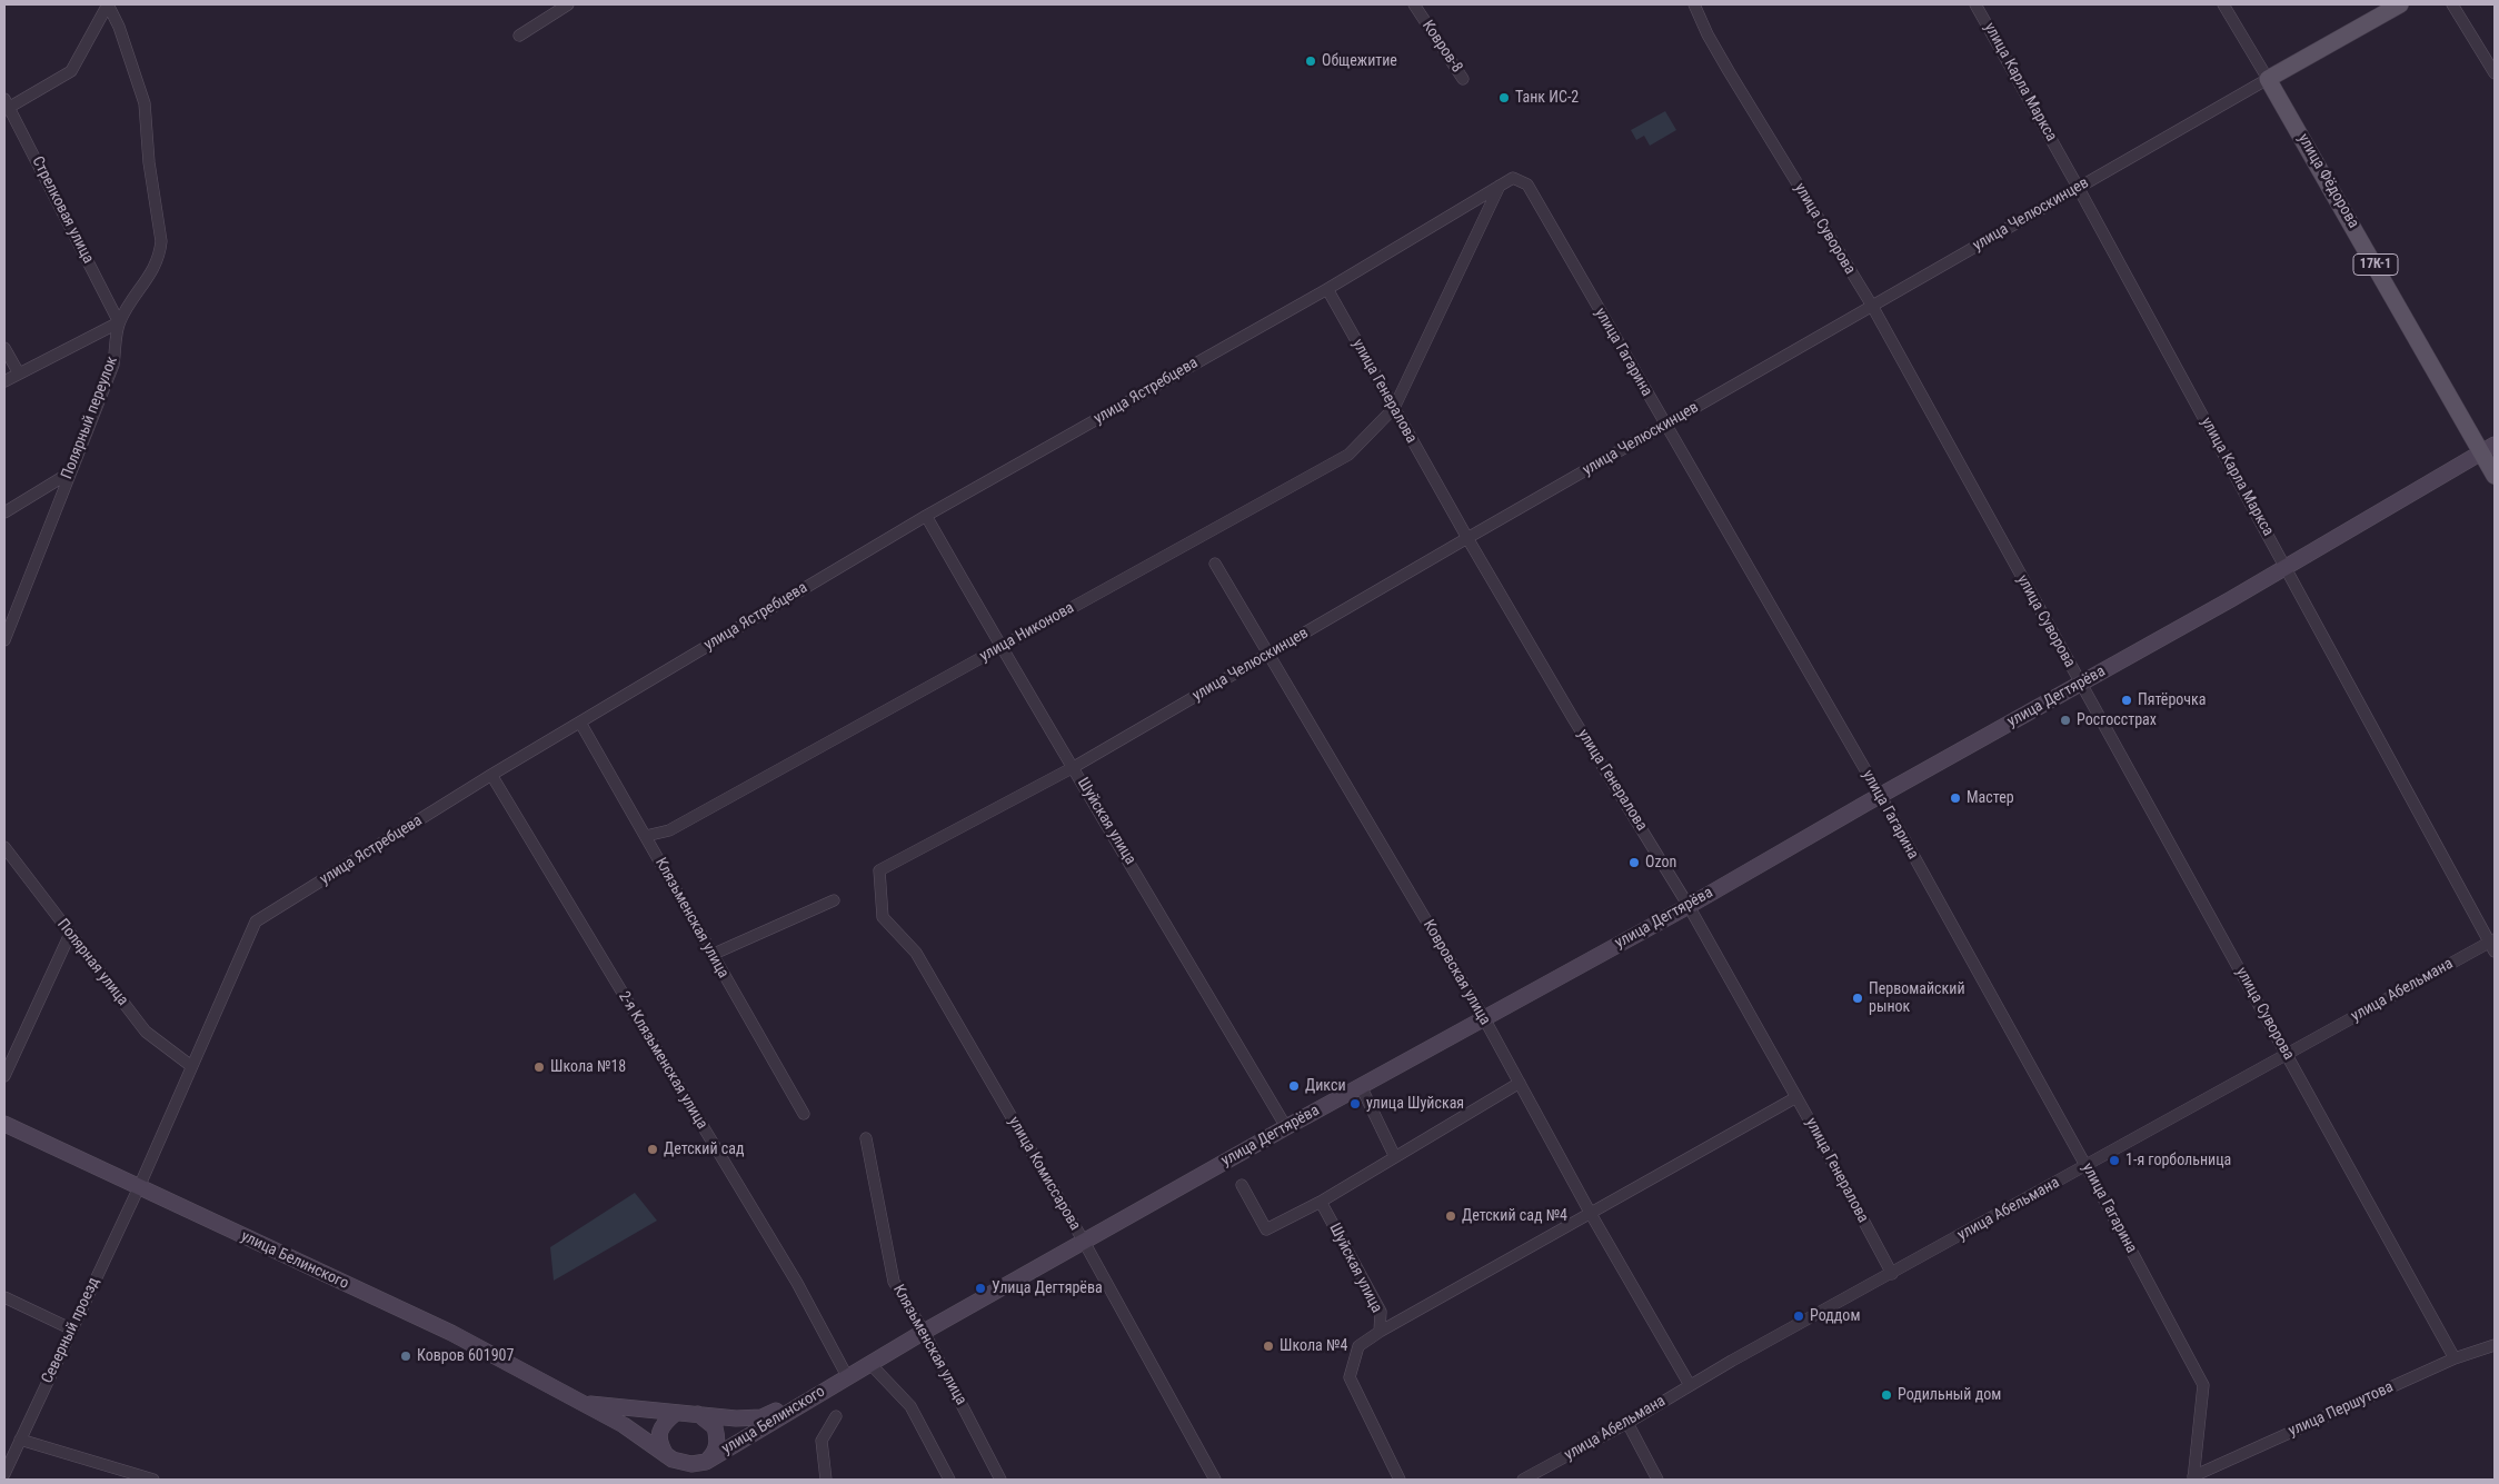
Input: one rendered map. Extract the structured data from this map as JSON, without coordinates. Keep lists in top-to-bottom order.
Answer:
{
  "streets": {
    "main road": [
      "улица Фёдорова",
      "улица Челюскинцев",
      "17К-1",
      "улица Дегтярёва",
      "улица Белинского"
    ],
    "street": [
      "Ковров-8",
      "улица Карла Маркса",
      "Стрелковая улица",
      "улица Суворова",
      "улица Гагарина",
      "улица Ястребцева",
      "улица Генералова",
      "Полярный переулок",
      "улица Никонова",
      "Шуйская улица",
      "Клязьменская улица",
      "Полярная улица",
      "Ковровская улица",
      "улица Абельмана",
      "2-я Клязьменская улица",
      "улица Комиссарова",
      "Северный проезд",
      "улица Першутова"
    ]
  },
  "crossings": [
    ["улица Карла Маркса", "улица Челюскинцев"],
    ["улица Карла Маркса", "улица Дегтярёва"],
    ["улица Карла Маркса", "улица Абельмана"],
    ["улица Фёдорова", "улица Челюскинцев"],
    ["улица Фёдорова", "улица Дегтярёва"],
    ["Стрелковая улица", "Полярный переулок"],
    ["улица Челюскинцев", "улица Суворова"],
    ["улица Челюскинцев", "улица Гагарина"],
    ["улица Челюскинцев", "улица Генералова"],
    ["улица Челюскинцев", "Шуйская улица"],
    ["улица Челюскинцев", "Ковровская улица"],
    ["улица Челюскинцев", "улица Комиссарова"],
    ["улица Суворова", "улица Дегтярёва"],
    ["улица Суворова", "улица Абельмана"],
    ["улица Суворова", "улица Першутова"],
    ["улица Гагарина", "улица Ястребцева"],
    ["улица Гагарина", "улица Дегтярёва"],
    ["улица Гагарина", "улица Абельмана"],
    ["улица Гагарина", "улица Першутова"],
    ["улица Ястребцева", "улица Генералова"],
    ["улица Ястребцева", "улица Никонова"],
    ["улица Ястребцева", "Шуйская улица"],
    ["улица Ястребцева", "Клязьменская улица"],
    ["улица Ястребцева", "Полярная улица"],
    ["улица Ястребцева", "2-я Клязьменская улица"],
    ["улица Ястребцева", "улица Белинского"],
    ["улица Ястребцева", "Северный проезд"],
    ["улица Генералова", "улица Никонова"],
    ["улица Генералова", "улица Дегтярёва"],
    ["улица Генералова", "улица Абельмана"],
    ["улица Никонова", "Шуйская улица"],
    ["улица Никонова", "Клязьменская улица"],
    ["улица Дегтярёва", "Шуйская улица"],
    ["улица Дегтярёва", "Клязьменская улица"],
    ["улица Дегтярёва", "Ковровская улица"],
    ["улица Дегтярёва", "2-я Клязьменская улица"],
    ["улица Дегтярёва", "улица Комиссарова"],
    ["улица Дегтярёва", "улица Белинского"],
    ["Ковровская улица", "улица Абельмана"],
    ["улица Белинского", "Северный проезд"]
  ],
  "places": [
    "Общежитие",
    "Танк ИС-2",
    "Пятёрочка",
    "Росгосстрах",
    "Мастер",
    "Ozon",
    "Первомайский рынок",
    "Школа №18",
    "Дикси",
    "улица Шуйская",
    "Детский сад",
    "1-я горбольница",
    "Детский сад №4",
    "Улица Дегтярёва",
    "Роддом",
    "Школа №4",
    "Ковров 601907",
    "Родильный дом"
  ]
}
